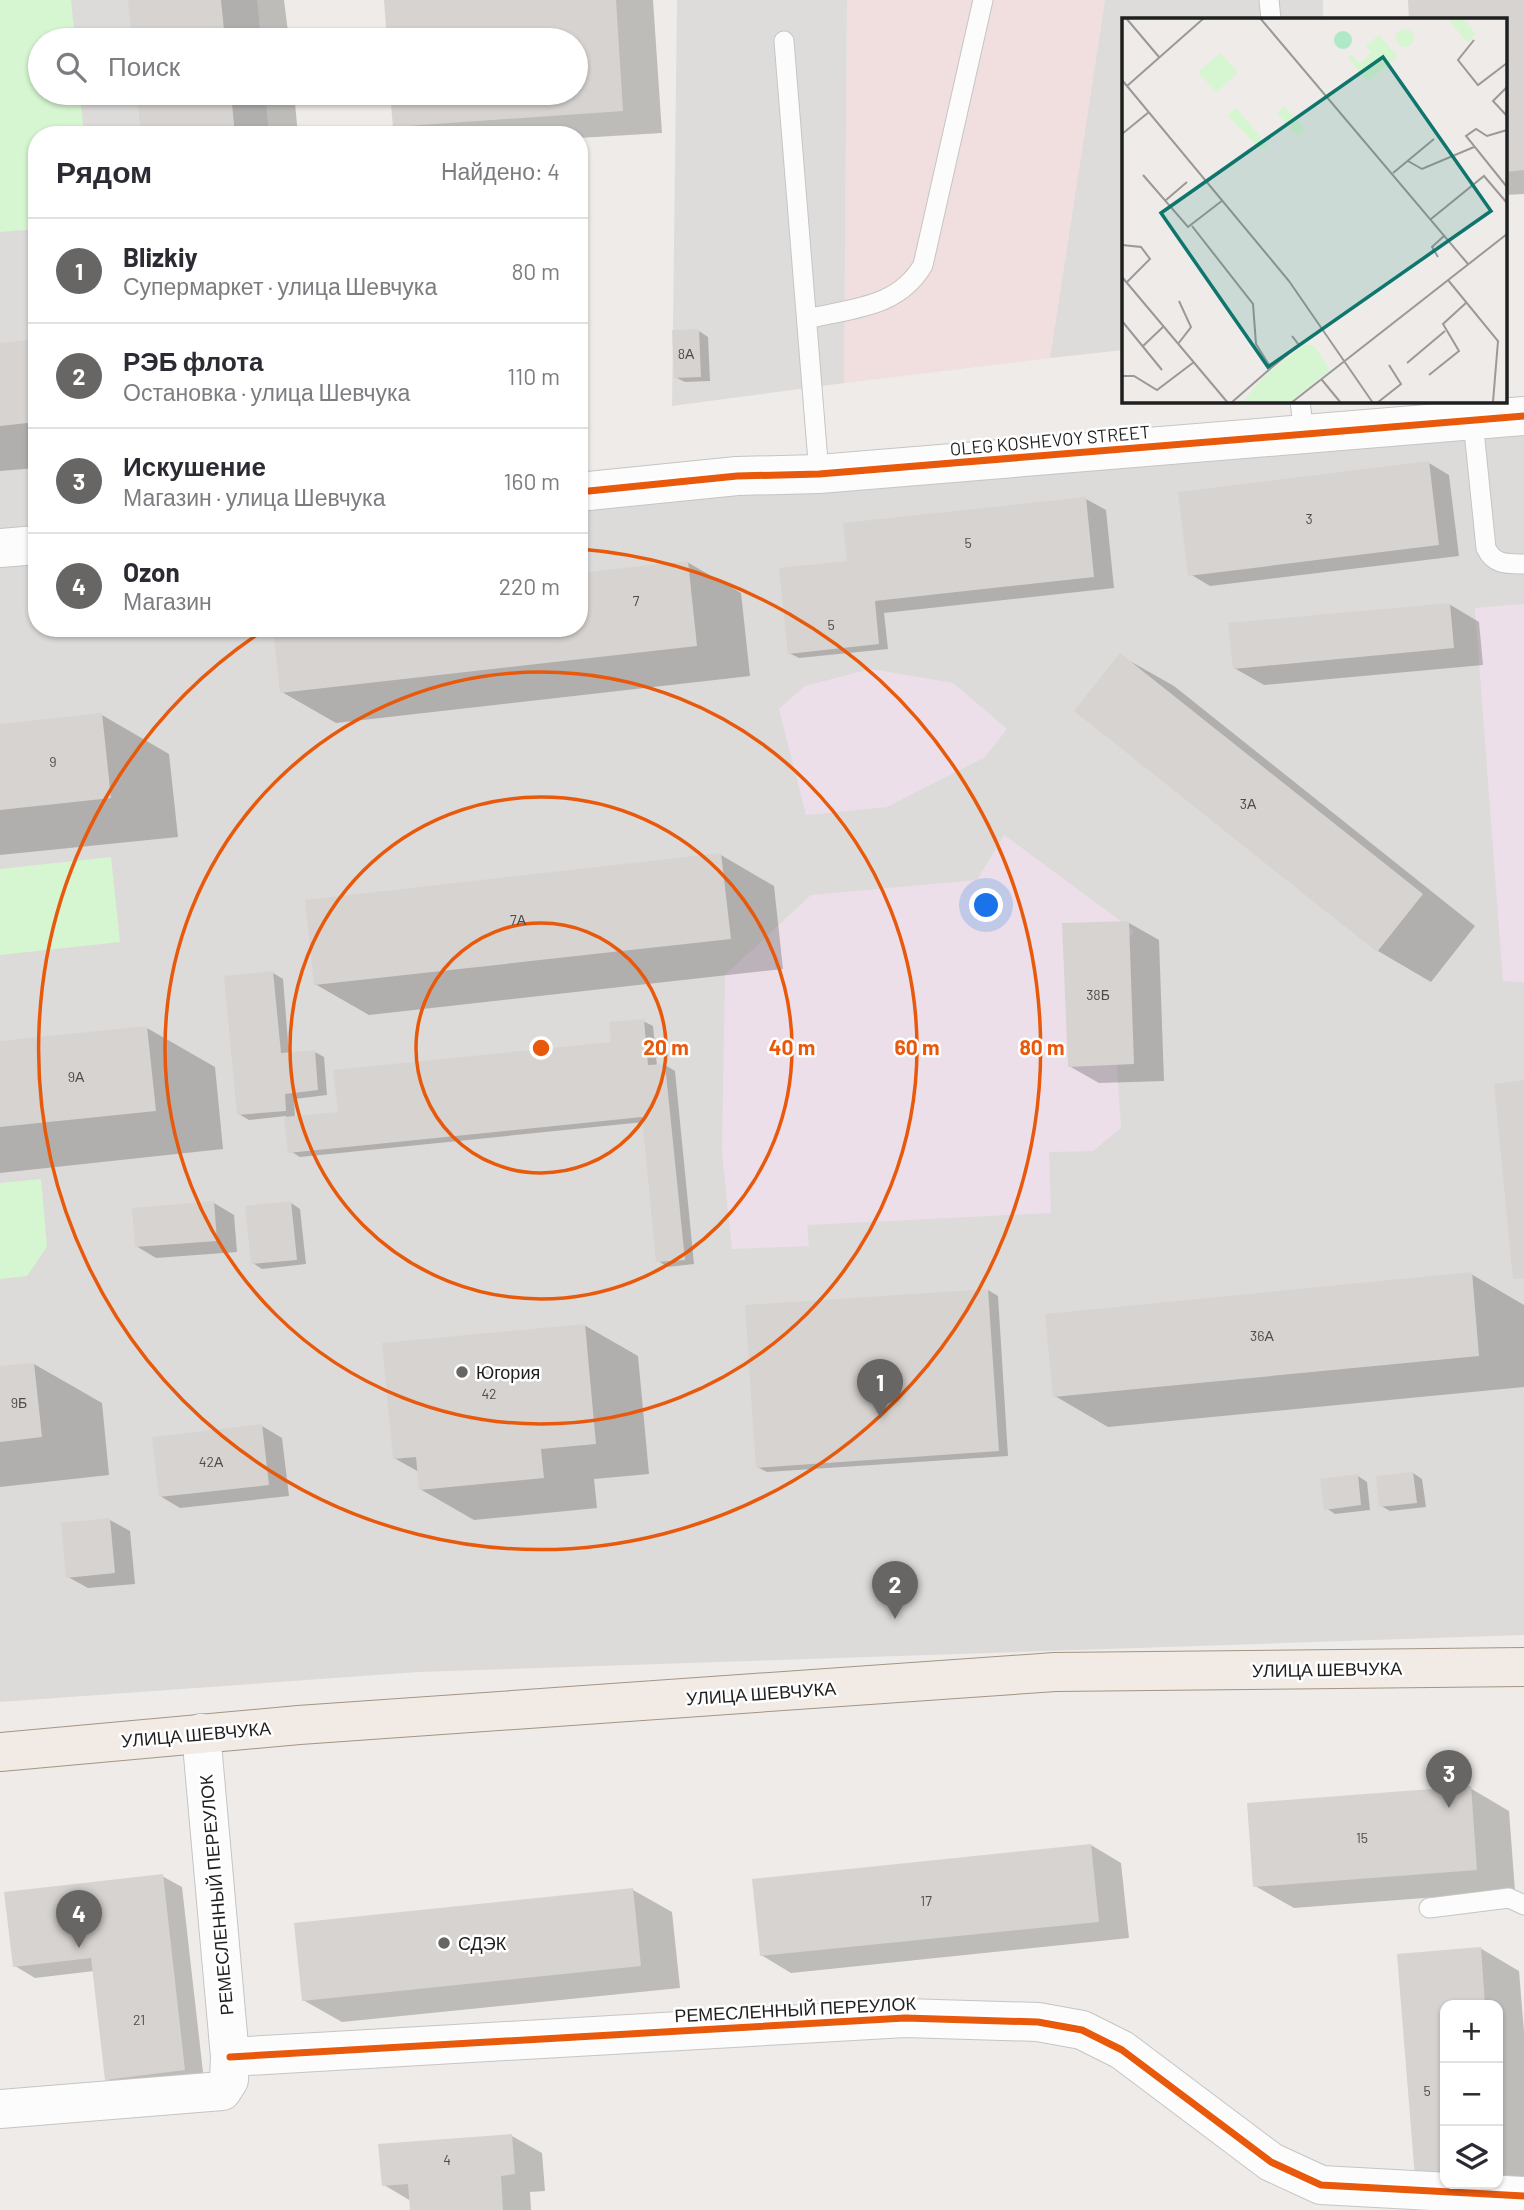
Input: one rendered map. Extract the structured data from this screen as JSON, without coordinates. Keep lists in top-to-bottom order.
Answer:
{
  "streets": {
    "main road": ["УЛИЦА ШЕВЧУКА"],
    "street": ["OLEG KOSHEVOY STREET", "РЕМЕСЛЕННЫЙ ПЕРЕУЛОК"]
  },
  "crossings": [
    ["УЛИЦА ШЕВЧУКА", "РЕМЕСЛЕННЫЙ ПЕРЕУЛОК"]
  ],
  "places": ["Югория", "СДЭК"],
  "house_numbers": [
    "8А",
    "3",
    "5",
    "7",
    "5",
    "9",
    "3А",
    "7А",
    "38Б",
    "9А",
    "36А",
    "42",
    "9Б",
    "42А",
    "15",
    "17",
    "21",
    "5",
    "4"
  ],
  "page": {
    "search": "Поиск",
    "heading": ["Рядом", "Найдено: 4"],
    "list": [
      {
        "mark": "1",
        "name": "Blizkiy",
        "note": "Супермаркет · улица Шевчука",
        "value": "80 m"
      },
      {
        "mark": "2",
        "name": "РЭБ флота",
        "note": "Остановка · улица Шевчука",
        "value": "110 m"
      },
      {
        "mark": "3",
        "name": "Искушение",
        "note": "Магазин · улица Шевчука",
        "value": "160 m"
      },
      {
        "mark": "4",
        "name": "Ozon",
        "note": "Магазин",
        "value": "220 m"
      }
    ],
    "pins": [
      "1",
      "2",
      "3",
      "4"
    ],
    "map_buttons": ["+", "−"]
  },
  "rings": [
    "20 m",
    "40 m",
    "60 m",
    "80 m"
  ]
}
